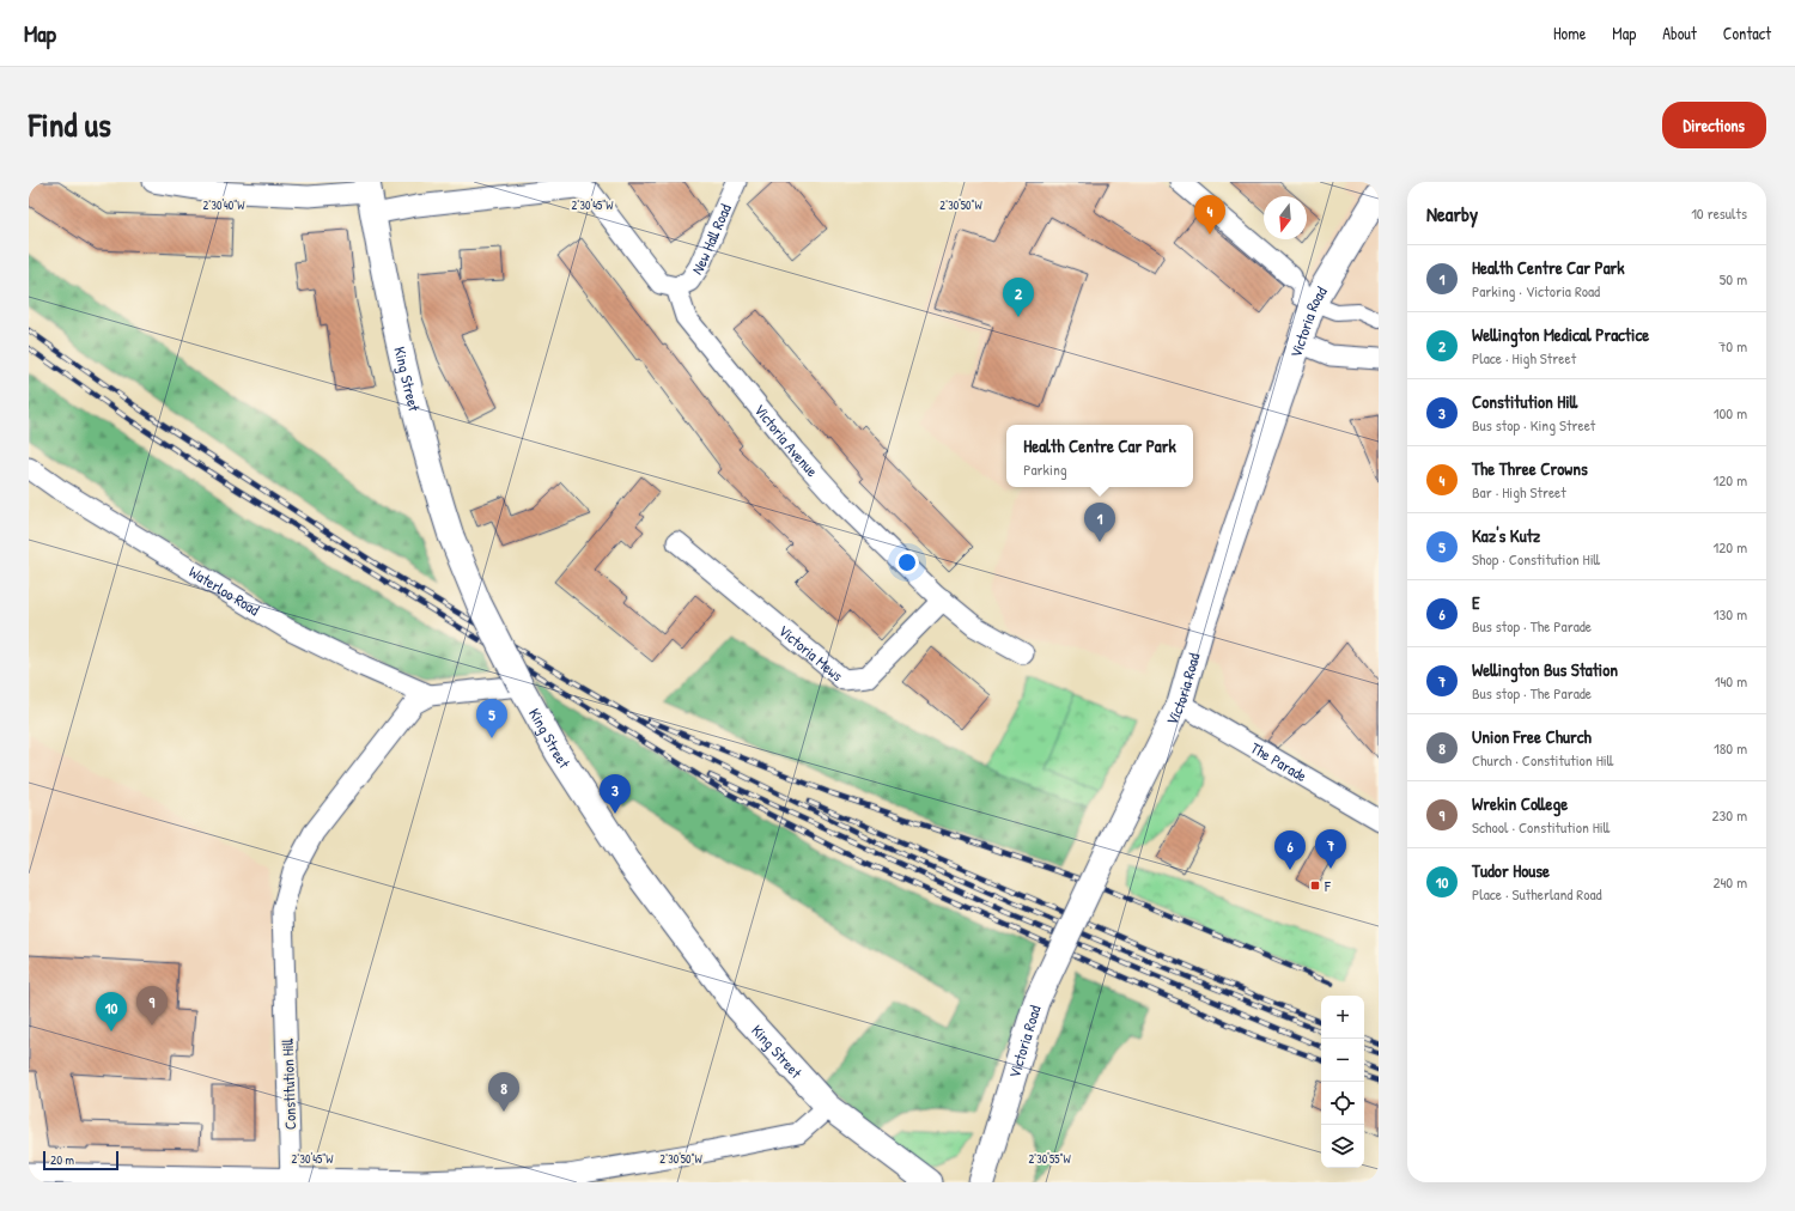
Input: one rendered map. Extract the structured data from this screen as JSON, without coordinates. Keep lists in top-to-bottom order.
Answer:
{
  "streets": {
    "street": [
      "New Hall Road",
      "Victoria Road",
      "King Street",
      "Victoria Avenue",
      "Waterloo Road",
      "Victoria Mews",
      "The Parade",
      "Constitution Hill"
    ]
  },
  "crossings": [
    ["New Hall Road", "Victoria Avenue"],
    ["Victoria Road", "The Parade"],
    ["King Street", "Constitution Hill"],
    ["Victoria Avenue", "Victoria Mews"],
    ["Waterloo Road", "Constitution Hill"]
  ],
  "places": {
    "transit": ["F"]
  },
  "scale_bar": "20 m",
  "north": "bottom",
  "page": {
    "header": "Map",
    "nav": [
      "Home",
      "Map",
      "About",
      "Contact"
    ],
    "title": "Find us",
    "buttons": "Directions",
    "heading": ["Nearby", "10 results"],
    "pins": [
      "4",
      "2",
      "1",
      "5",
      "3",
      "7",
      "6",
      "9",
      "10",
      "8"
    ],
    "list": [
      {
        "mark": "1",
        "name": "Health Centre Car Park",
        "note": "Parking · Victoria Road",
        "value": "50 m"
      },
      {
        "mark": "2",
        "name": "Wellington Medical Practice",
        "note": "Place · High Street",
        "value": "70 m"
      },
      {
        "mark": "3",
        "name": "Constitution Hill",
        "note": "Bus stop · King Street",
        "value": "100 m"
      },
      {
        "mark": "4",
        "name": "The Three Crowns",
        "note": "Bar · High Street",
        "value": "120 m"
      },
      {
        "mark": "5",
        "name": "Kaz's Kutz",
        "note": "Shop · Constitution Hill",
        "value": "120 m"
      },
      {
        "mark": "6",
        "name": "E",
        "note": "Bus stop · The Parade",
        "value": "130 m"
      },
      {
        "mark": "7",
        "name": "Wellington Bus Station",
        "note": "Bus stop · The Parade",
        "value": "140 m"
      },
      {
        "mark": "8",
        "name": "Union Free Church",
        "note": "Church · Constitution Hill",
        "value": "180 m"
      },
      {
        "mark": "9",
        "name": "Wrekin College",
        "note": "School · Constitution Hill",
        "value": "230 m"
      },
      {
        "mark": "10",
        "name": "Tudor House",
        "note": "Place · Sutherland Road",
        "value": "240 m"
      }
    ],
    "popup": ["Health Centre Car Park", "Parking"],
    "map_buttons": ["+", "−"],
    "scale": "20 m"
  },
  "coordinates": [
    "2°30'40\"W",
    "2°30'45\"W",
    "2°30'50\"W",
    "2°30'55\"W"
  ]
}
